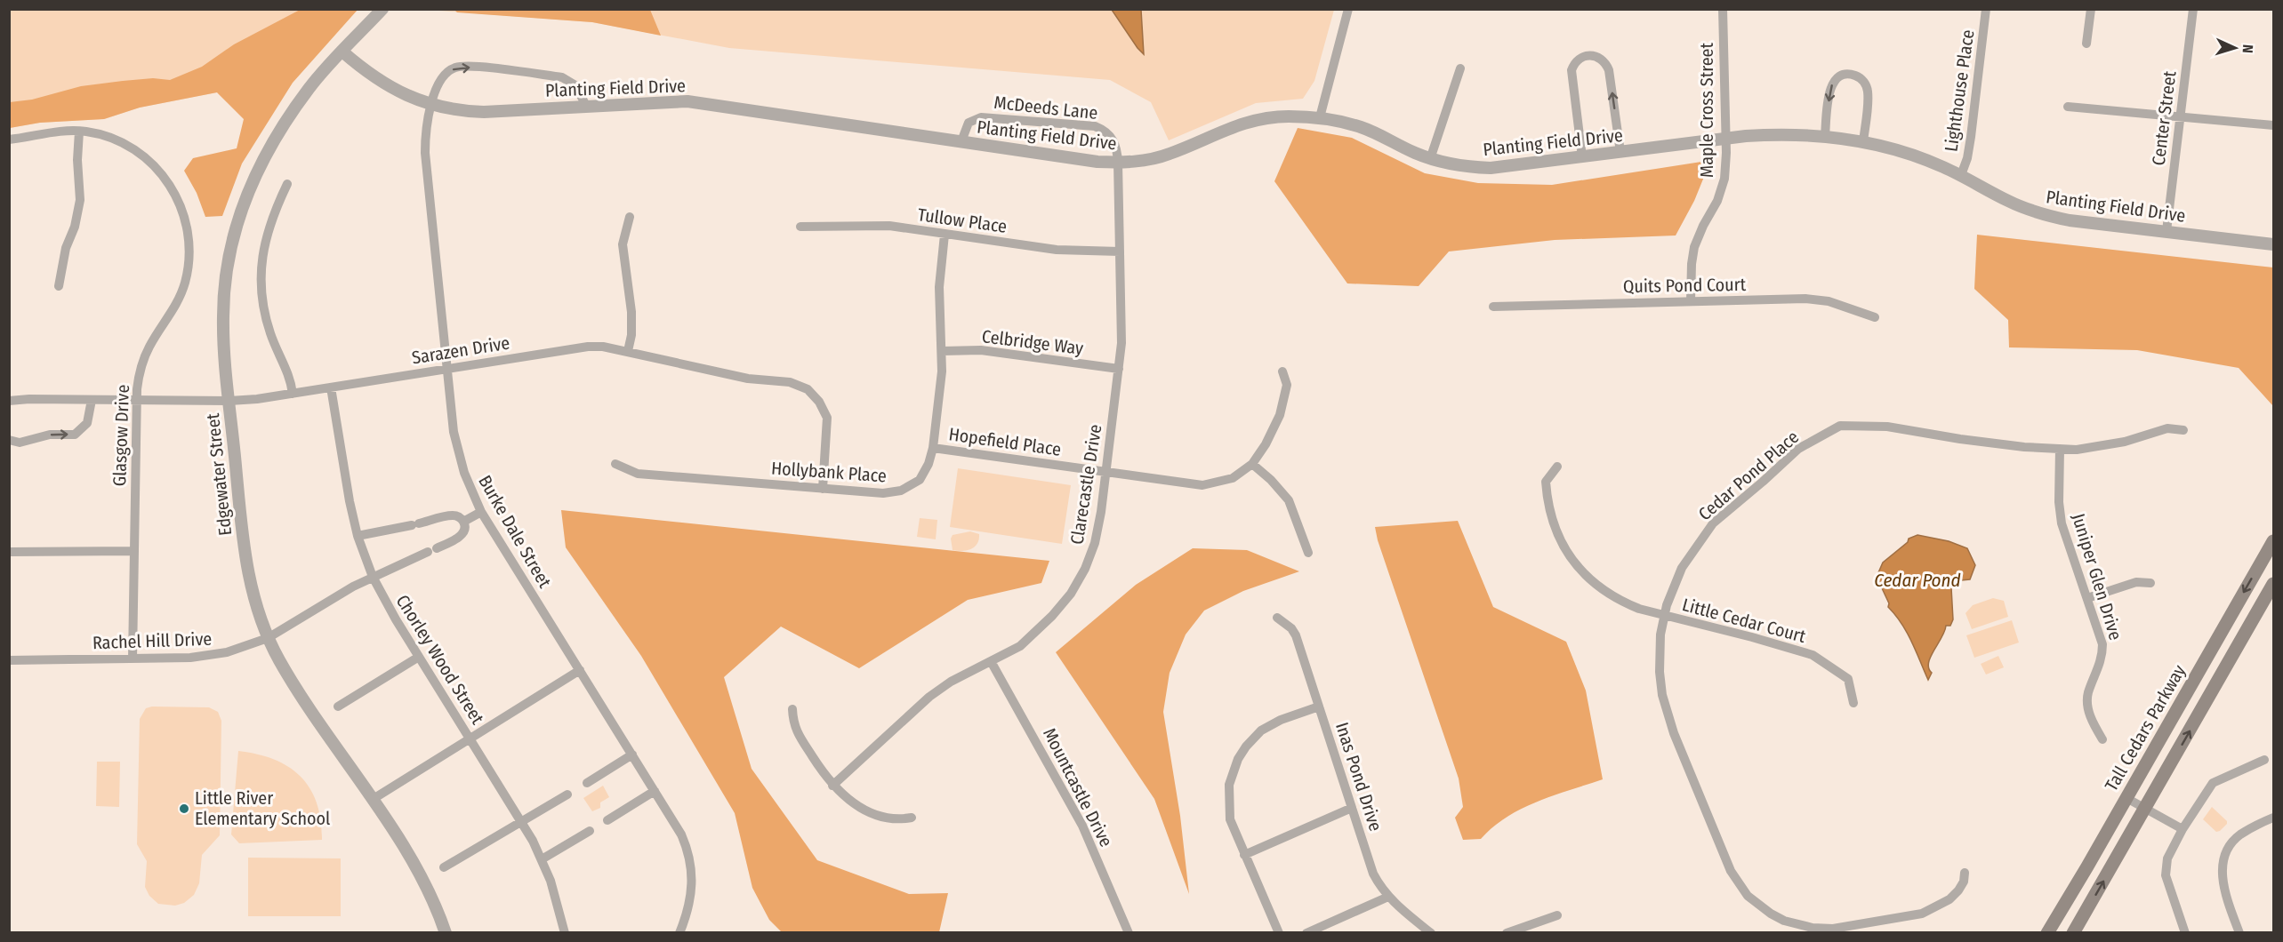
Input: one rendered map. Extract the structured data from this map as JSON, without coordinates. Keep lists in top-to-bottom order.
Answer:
{
  "streets": {
    "main road": ["Tall Cedars Parkway"],
    "street": [
      "Planting Field Drive",
      "Lighthouse Place",
      "McDeeds Lane",
      "Maple Cross Street",
      "Center Street",
      "Tullow Place",
      "Quits Pond Court",
      "Celbridge Way",
      "Sarazen Drive",
      "Glasgow Drive",
      "Hopefield Place",
      "Hollybank Place",
      "Edgewater Street",
      "Cedar Pond Place",
      "Clarecastle Drive",
      "Burke Dale Street",
      "Juniper Glen Drive",
      "Little Cedar Court",
      "Rachel Hill Drive",
      "Chorley Wood Street",
      "Inas Pond Drive",
      "Mountcastle Drive"
    ]
  },
  "crossings": [
    ["Planting Field Drive", "Lighthouse Place"],
    ["Planting Field Drive", "McDeeds Lane"],
    ["Planting Field Drive", "Maple Cross Street"],
    ["Planting Field Drive", "Center Street"],
    ["Planting Field Drive", "Edgewater Street"],
    ["Planting Field Drive", "Clarecastle Drive"],
    ["Planting Field Drive", "Burke Dale Street"],
    ["McDeeds Lane", "Clarecastle Drive"],
    ["Maple Cross Street", "Quits Pond Court"],
    ["Tullow Place", "Hollybank Place"],
    ["Tullow Place", "Clarecastle Drive"],
    ["Celbridge Way", "Hollybank Place"],
    ["Celbridge Way", "Clarecastle Drive"],
    ["Sarazen Drive", "Glasgow Drive"],
    ["Sarazen Drive", "Hollybank Place"],
    ["Sarazen Drive", "Edgewater Street"],
    ["Sarazen Drive", "Burke Dale Street"],
    ["Sarazen Drive", "Chorley Wood Street"],
    ["Glasgow Drive", "Rachel Hill Drive"],
    ["Hopefield Place", "Hollybank Place"],
    ["Hopefield Place", "Clarecastle Drive"],
    ["Edgewater Street", "Rachel Hill Drive"],
    ["Cedar Pond Place", "Juniper Glen Drive"],
    ["Cedar Pond Place", "Little Cedar Court"],
    ["Clarecastle Drive", "Mountcastle Drive"],
    ["Rachel Hill Drive", "Chorley Wood Street"]
  ],
  "water": ["Cedar Pond"],
  "places": ["Little River Elementary School"],
  "north": "right"
}
